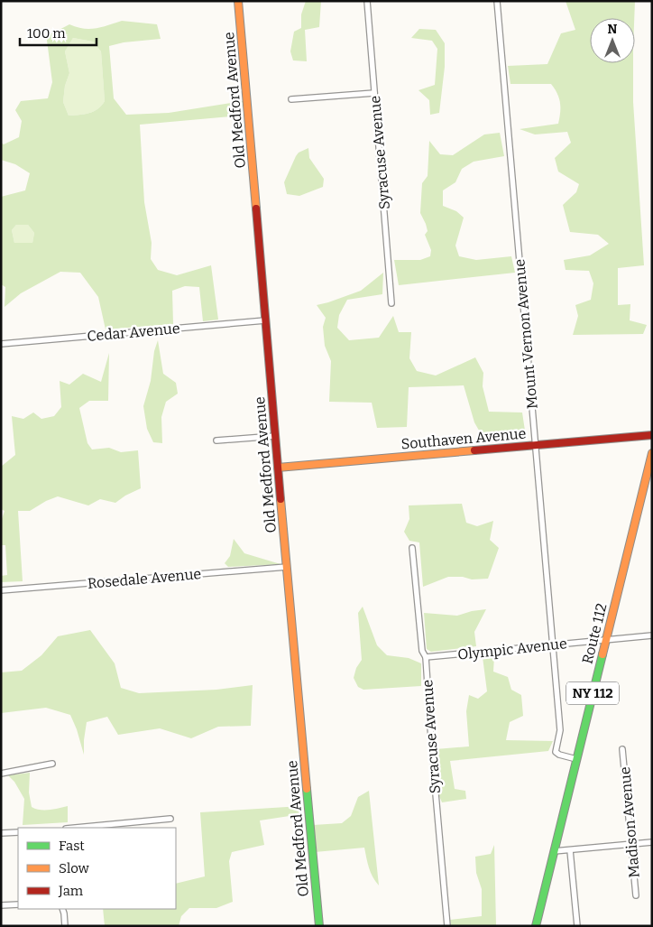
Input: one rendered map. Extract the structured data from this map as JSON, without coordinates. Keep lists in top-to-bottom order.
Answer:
{
  "streets": {
    "street": [
      "Old Medford Avenue",
      "Syracuse Avenue",
      "Cedar Avenue",
      "Mount Vernon Avenue",
      "Southaven Avenue",
      "Rosedale Avenue",
      "Route 112",
      "Olympic Avenue",
      "NY 112",
      "Madison Avenue"
    ]
  },
  "crossings": [
    ["Old Medford Avenue", "Cedar Avenue"],
    ["Old Medford Avenue", "Southaven Avenue"],
    ["Old Medford Avenue", "Rosedale Avenue"],
    ["Syracuse Avenue", "Olympic Avenue"],
    ["Mount Vernon Avenue", "Southaven Avenue"],
    ["Mount Vernon Avenue", "Route 112"],
    ["Mount Vernon Avenue", "Olympic Avenue"],
    ["Route 112", "Olympic Avenue"]
  ],
  "legend": ["Fast", "Slow", "Jam"],
  "scale_bar": "100 m",
  "north": "top"
}
